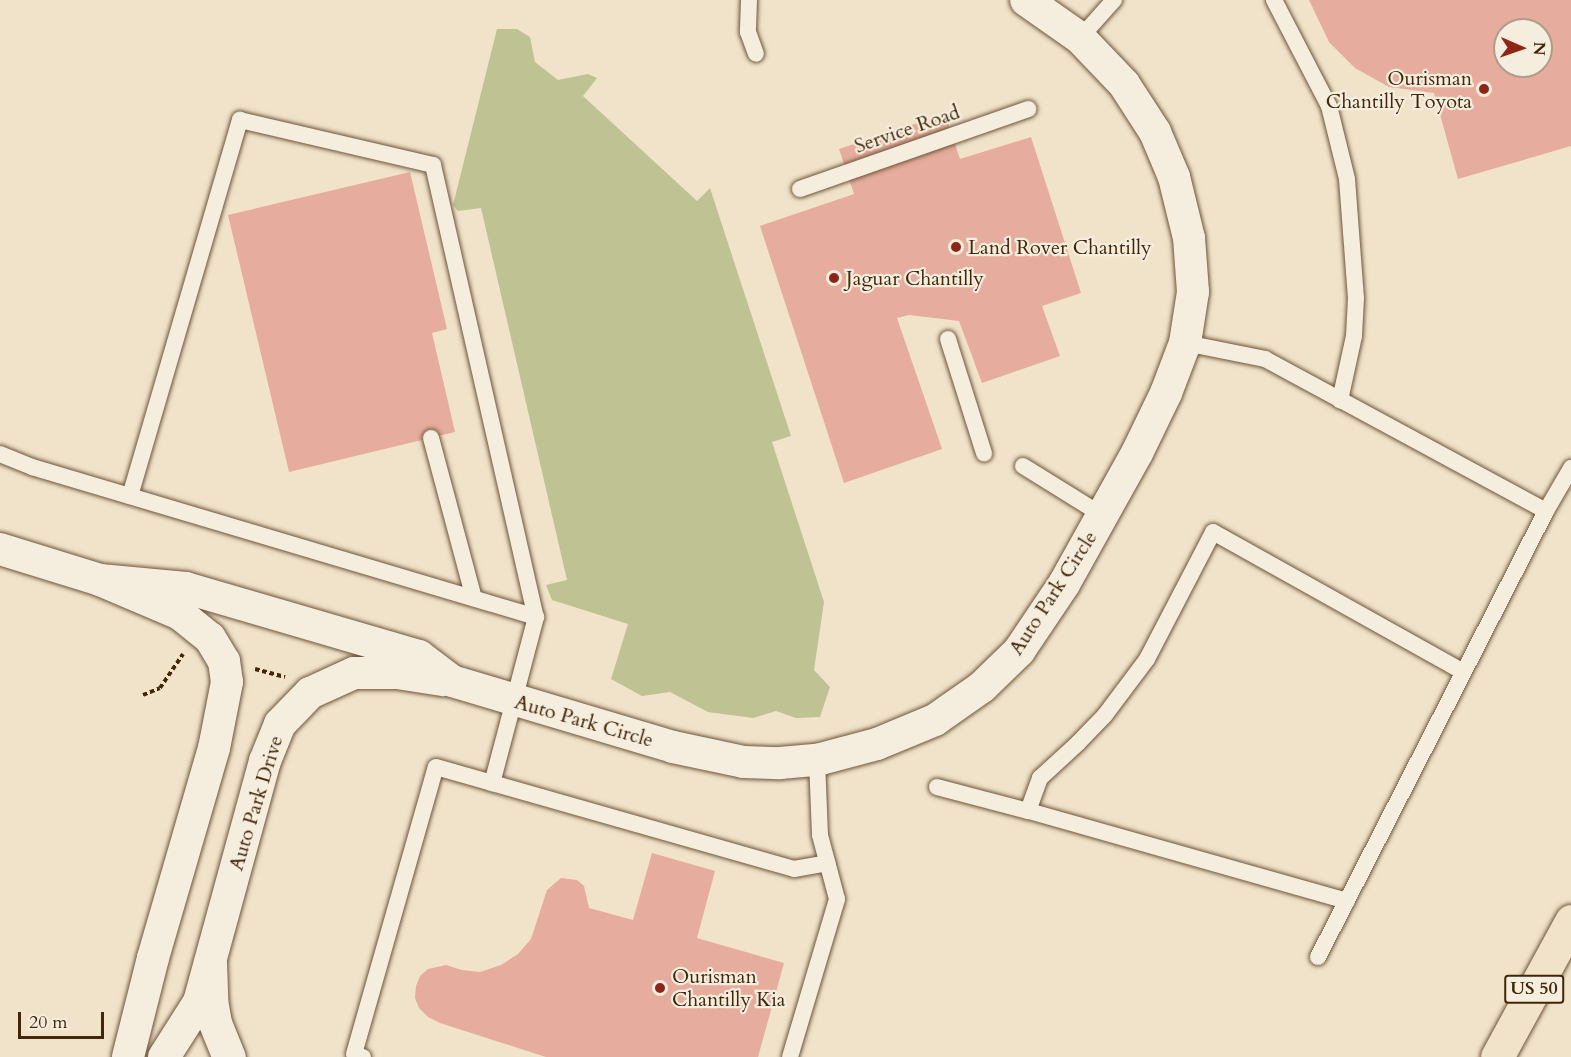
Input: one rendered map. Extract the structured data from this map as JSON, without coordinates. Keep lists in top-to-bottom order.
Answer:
{
  "streets": {
    "highway": ["US 50"],
    "street": ["Auto Park Circle", "Auto Park Drive"],
    "lane": ["Service Road"]
  },
  "crossings": [
    ["Auto Park Circle", "Auto Park Drive"]
  ],
  "places": [
    "Ourisman Chantilly Toyota",
    "Land Rover Chantilly",
    "Jaguar Chantilly",
    "Ourisman Chantilly Kia"
  ],
  "scale_bar": "20 m",
  "north": "right"
}
